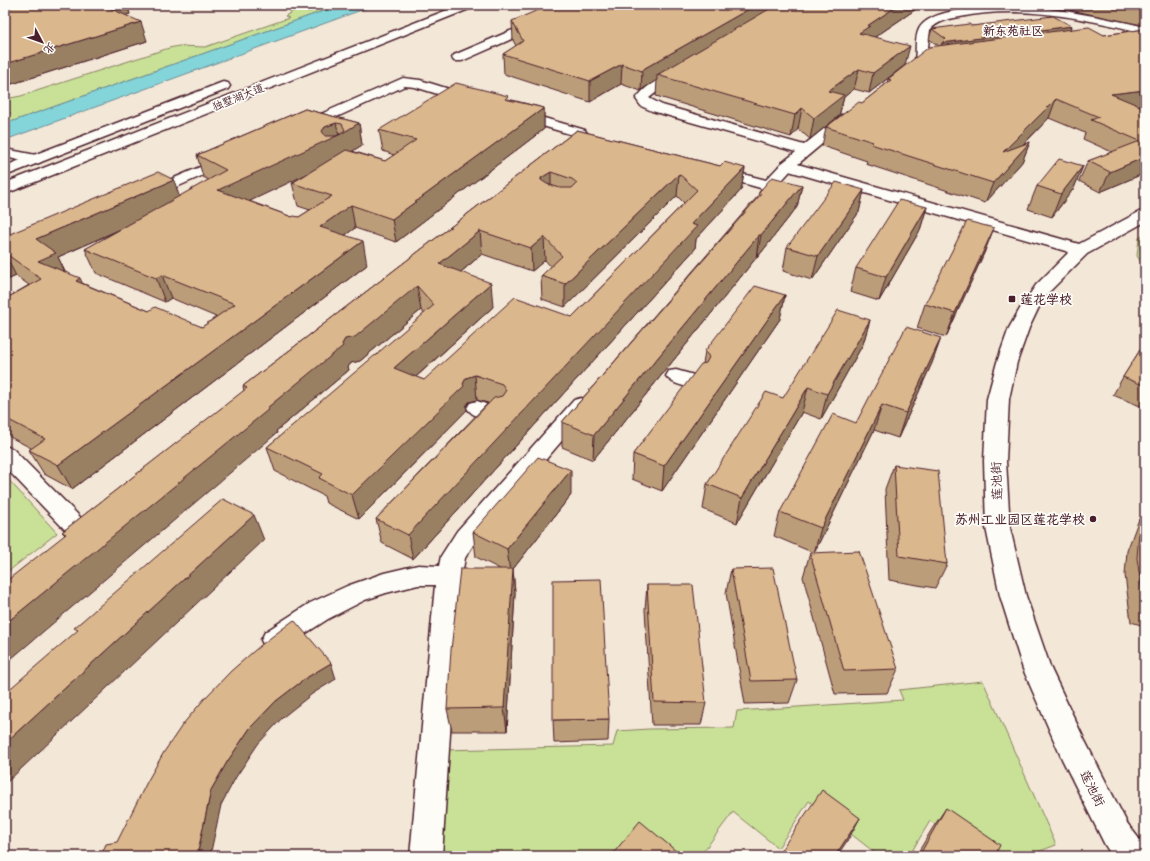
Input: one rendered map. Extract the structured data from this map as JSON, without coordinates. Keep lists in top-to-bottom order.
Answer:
{
  "streets": {
    "main road": ["独墅湖大道", "莲池街"]
  },
  "districts": ["新东苑社区"],
  "places": {
    "transit": ["莲花学校"],
    "other": ["苏州工业园区莲花学校"]
  },
  "north": "bottom right"
}
